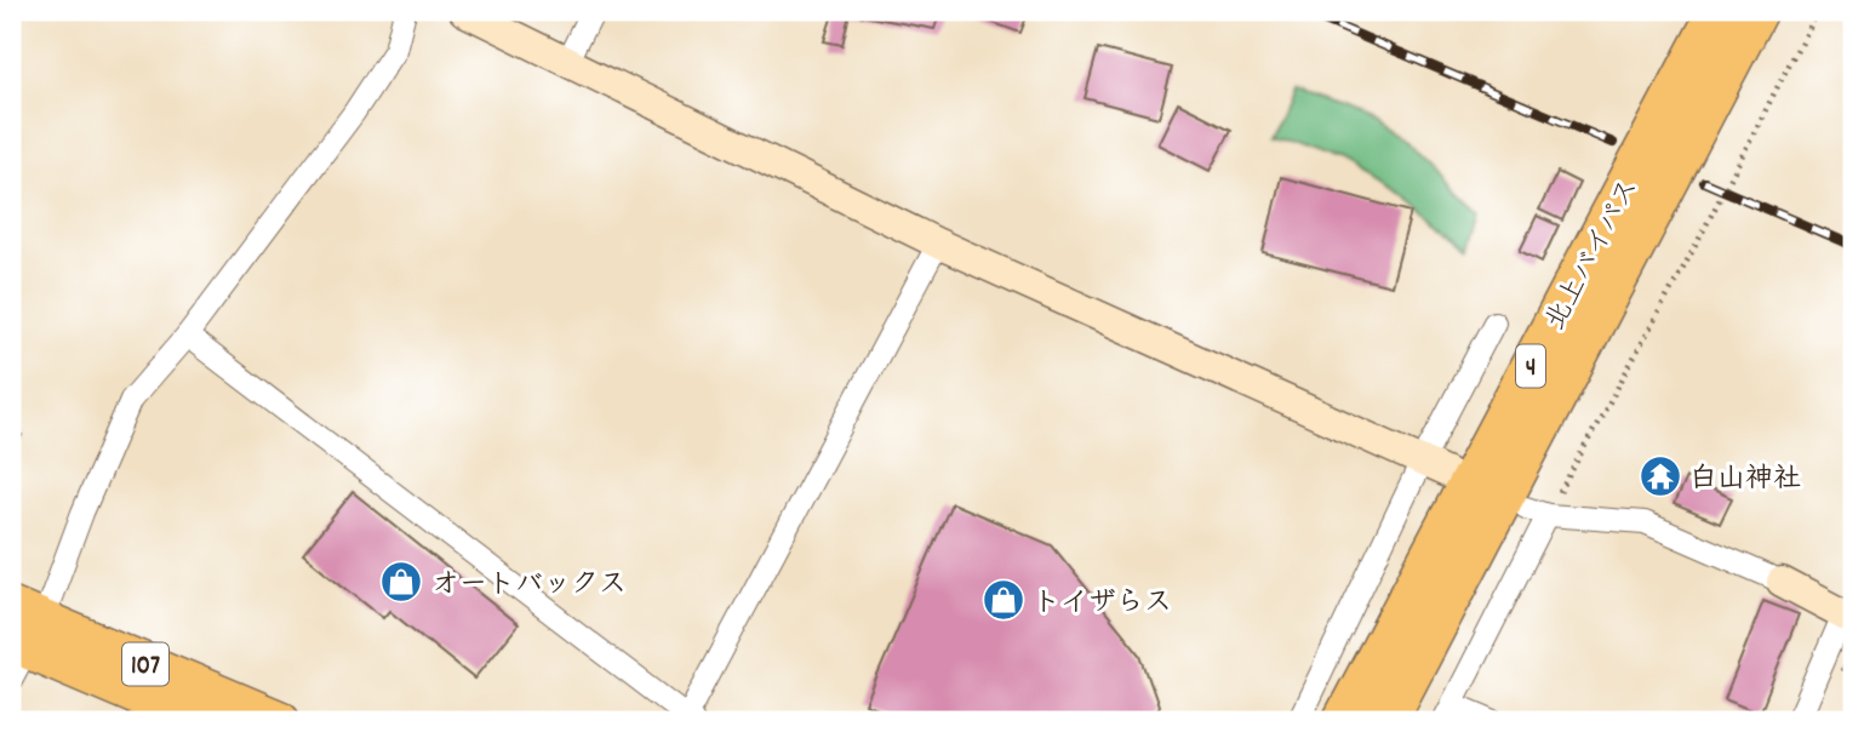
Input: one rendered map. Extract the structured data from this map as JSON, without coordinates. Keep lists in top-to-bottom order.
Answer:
{
  "streets": {
    "highway": ["北上バイパス", "4", "107"]
  },
  "places": {
    "temple": ["白山神社"],
    "shop": ["オートバックス", "トイザらス"]
  }
}
